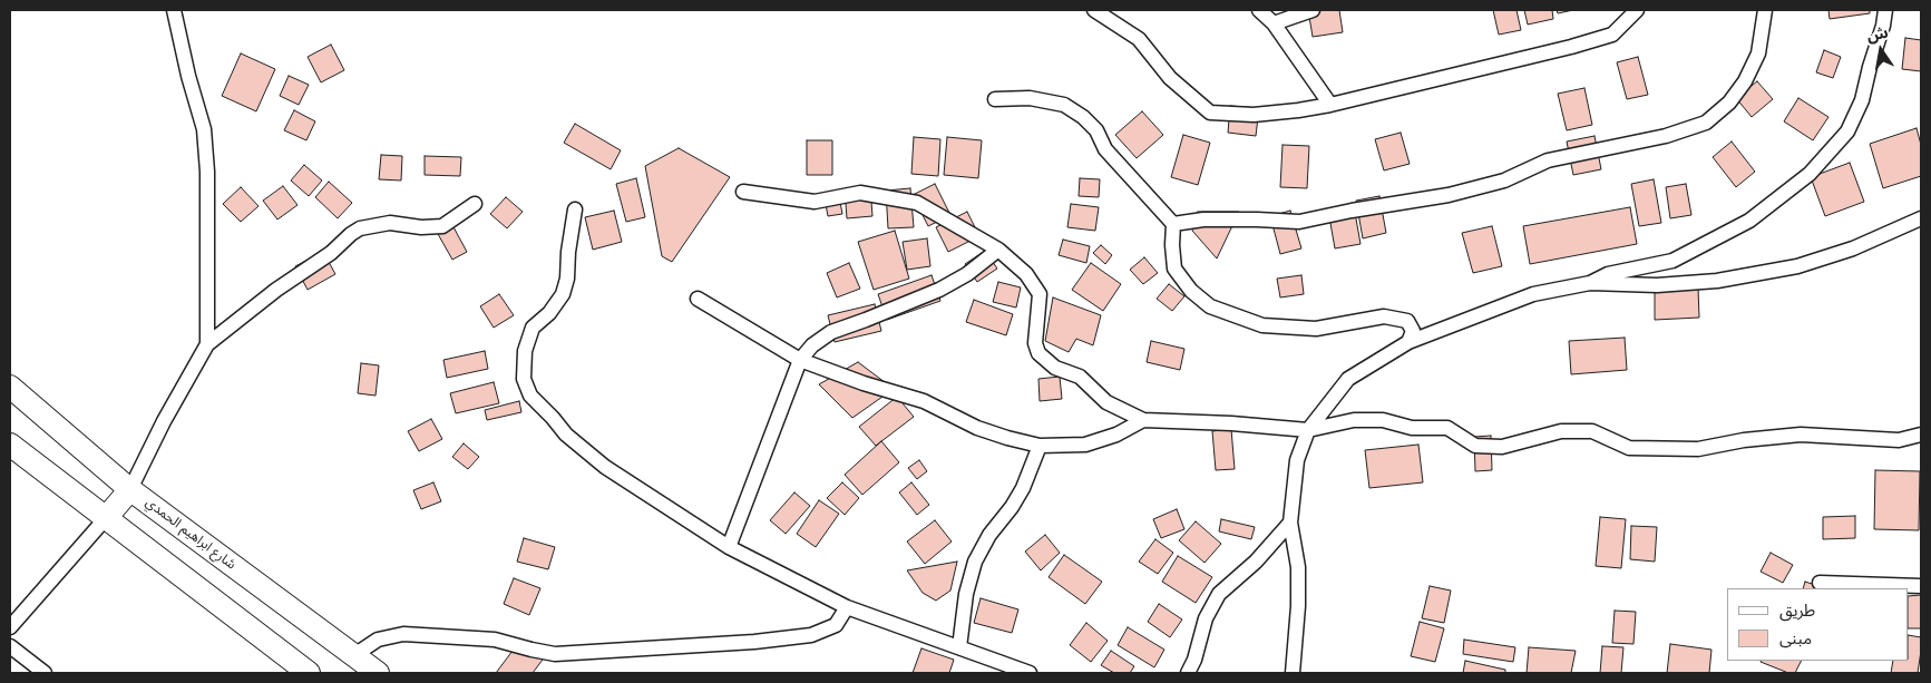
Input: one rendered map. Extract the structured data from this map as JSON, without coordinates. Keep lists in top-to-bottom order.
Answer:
{
  "streets": {
    "main road": ["شارع ابراهيم الحمدي"]
  },
  "legend": ["طريق", "مبنى"],
  "north": "top"
}
